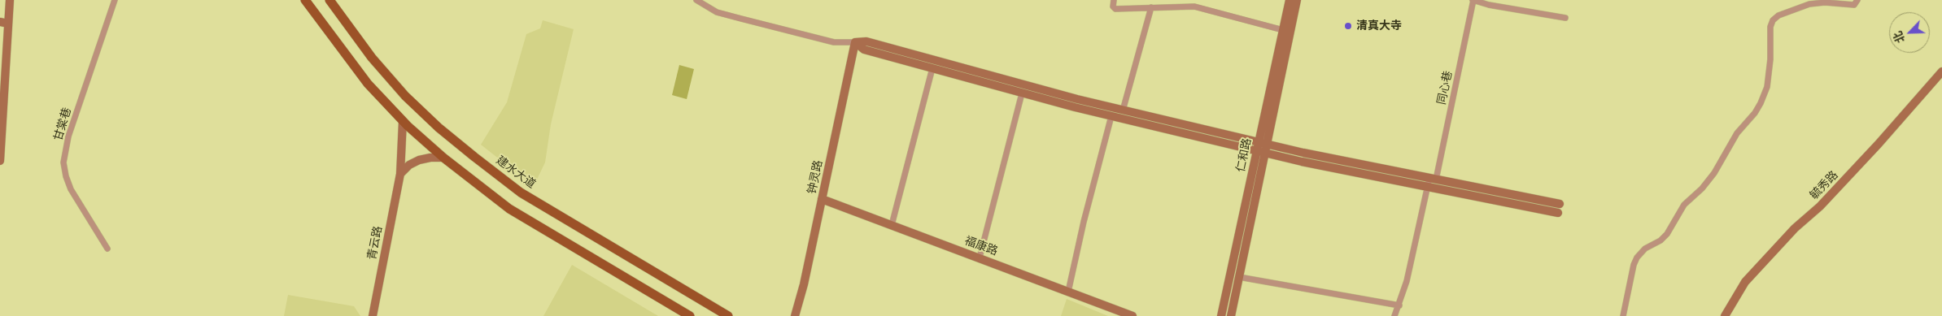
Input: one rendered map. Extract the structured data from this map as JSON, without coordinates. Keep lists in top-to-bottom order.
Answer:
{
  "streets": {
    "main road": ["建水大道"],
    "street": [
      "同心巷",
      "甘棠巷",
      "仁和路",
      "钟灵路",
      "毓秀路",
      "青云路",
      "福康路"
    ]
  },
  "crossings": [
    ["钟灵路", "福康路"]
  ],
  "places": ["清真大寺"],
  "north": "bottom left"
}
